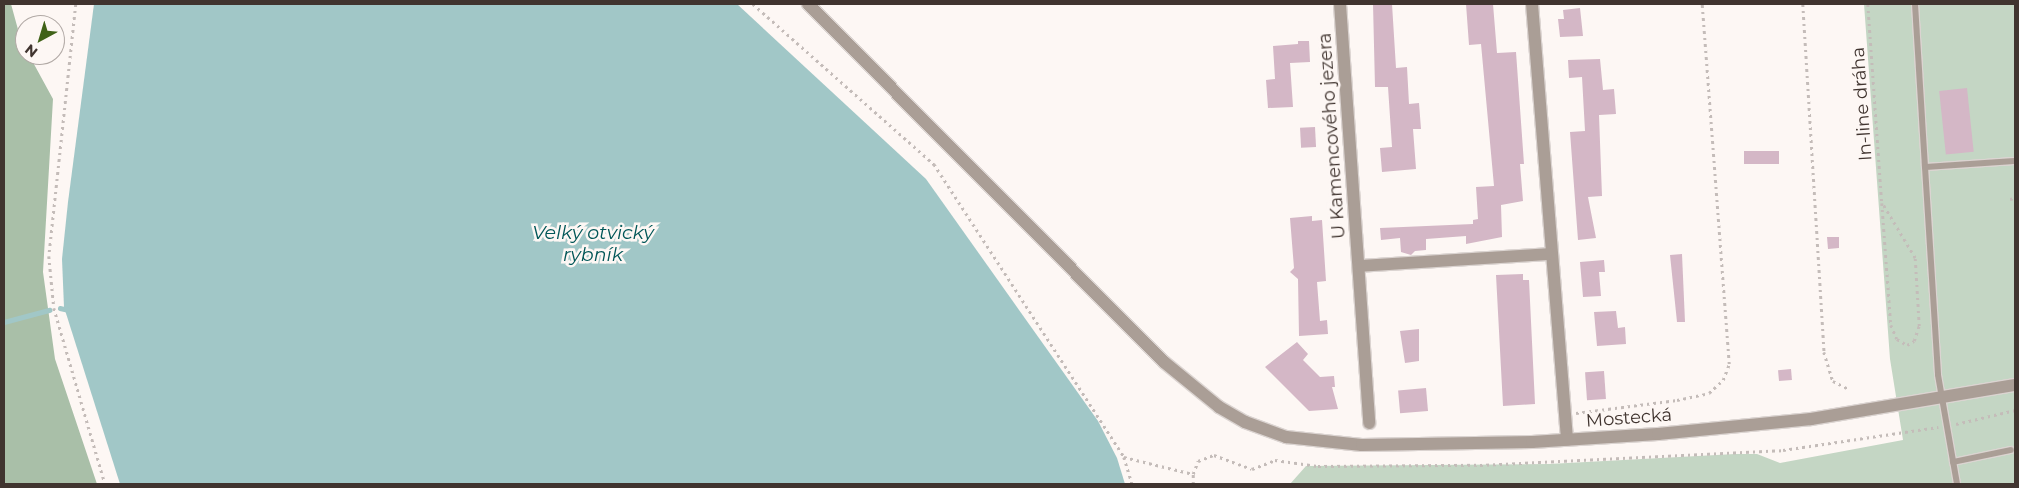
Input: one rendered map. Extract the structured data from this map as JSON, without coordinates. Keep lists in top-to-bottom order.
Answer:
{
  "streets": {
    "street": ["U Kamencového jezera", "Mostecká"],
    "path": ["In-line dráha"]
  },
  "water": ["Velký otvický rybník"],
  "north": "bottom left"
}
